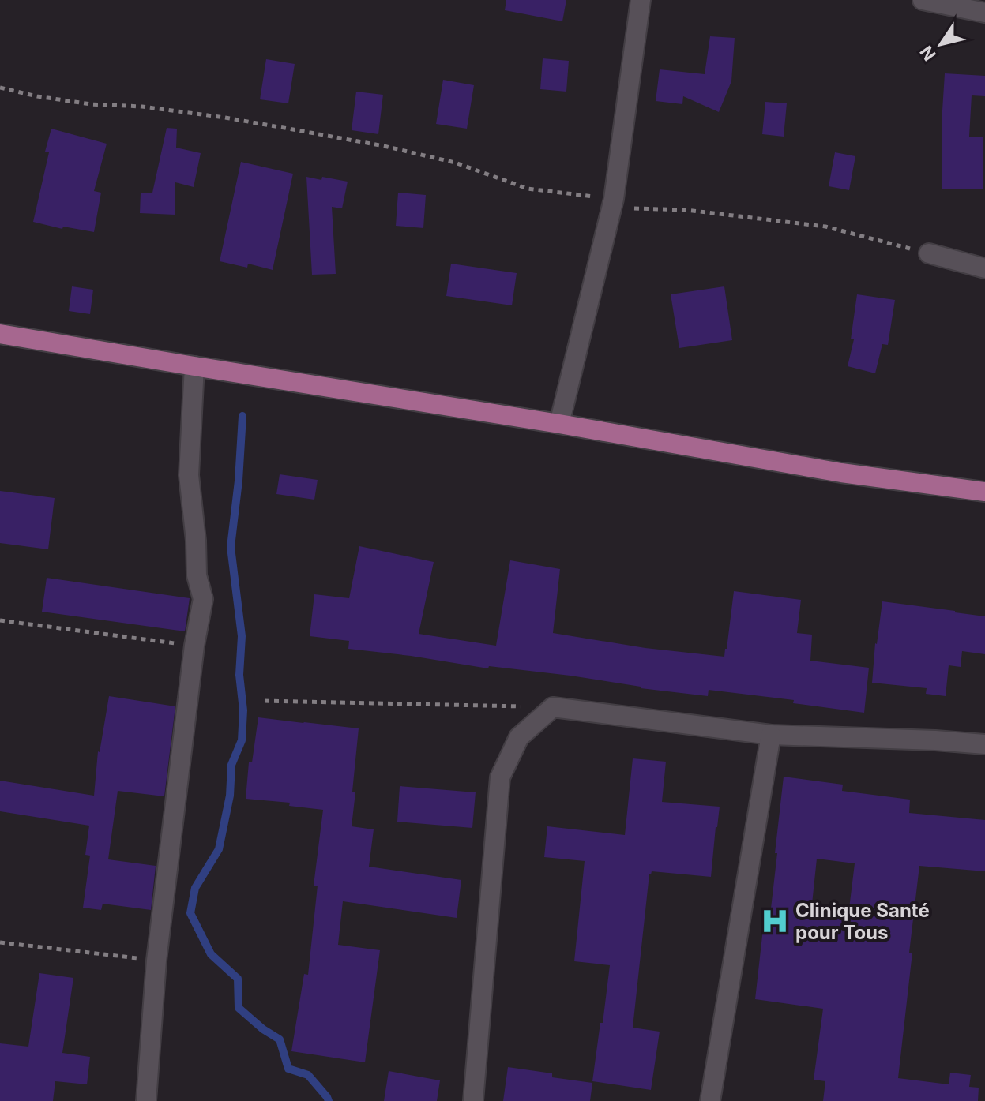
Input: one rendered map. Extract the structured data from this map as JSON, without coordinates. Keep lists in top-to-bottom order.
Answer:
{
  "places": {
    "hospital": ["Clinique Santé pour Tous"]
  },
  "north": "bottom left"
}
